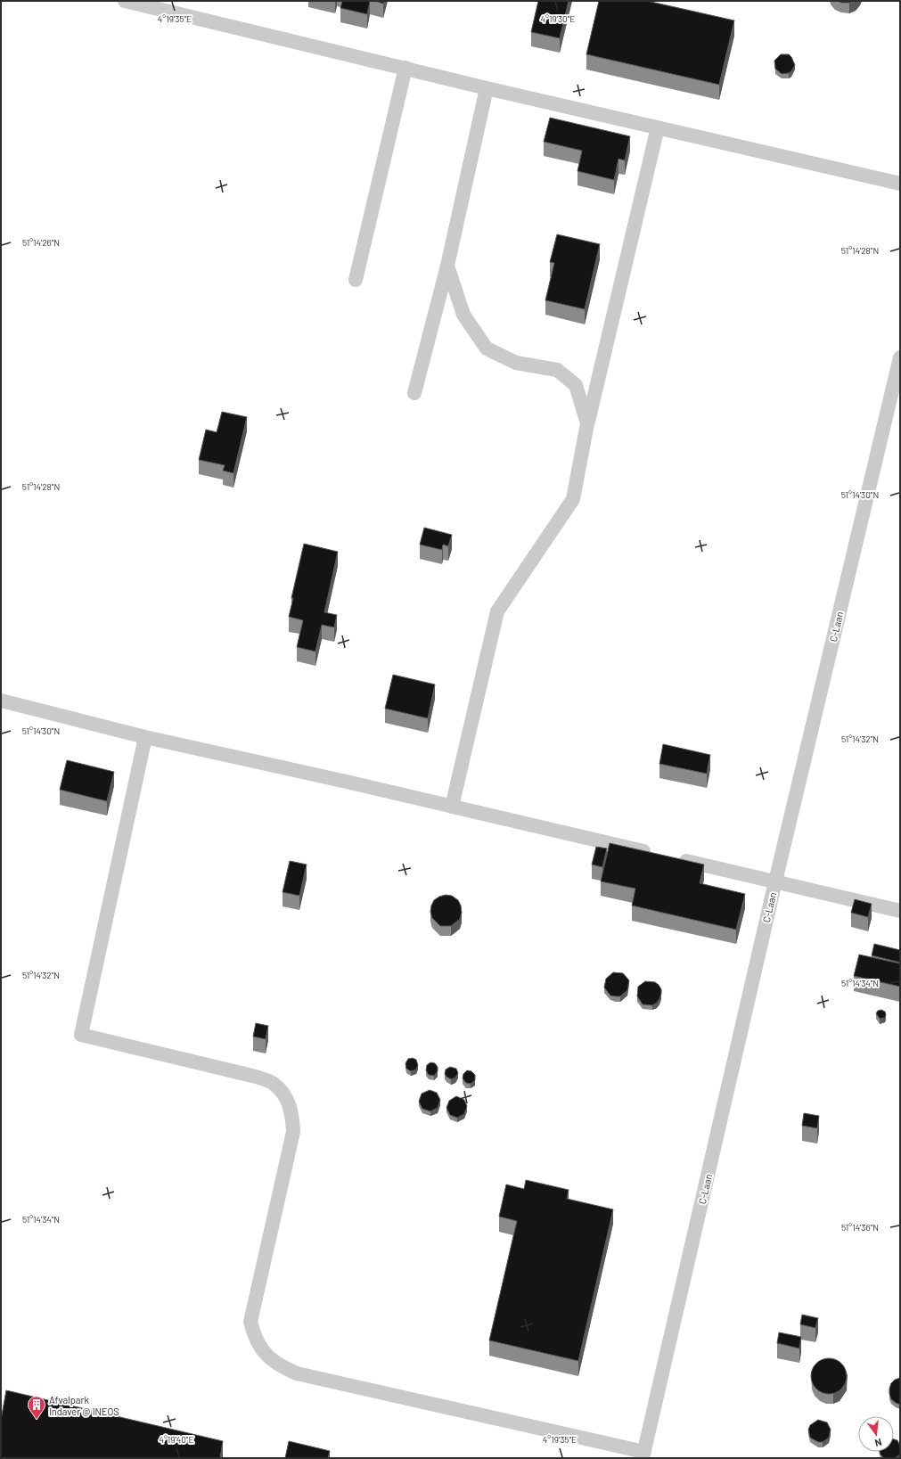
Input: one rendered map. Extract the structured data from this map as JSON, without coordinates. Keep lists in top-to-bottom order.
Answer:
{
  "streets": {
    "lane": ["C-Laan"]
  },
  "places": {
    "building": ["Afvalpark Indaver @ INEOS"]
  },
  "north": "bottom",
  "coordinates": [
    "4°19'35\"E",
    "4°19'30\"E",
    "51°14'26\"N",
    "51°14'28\"N",
    "51°14'30\"N",
    "51°14'32\"N",
    "51°14'34\"N",
    "51°14'36\"N",
    "4°19'40\"E"
  ]
}
